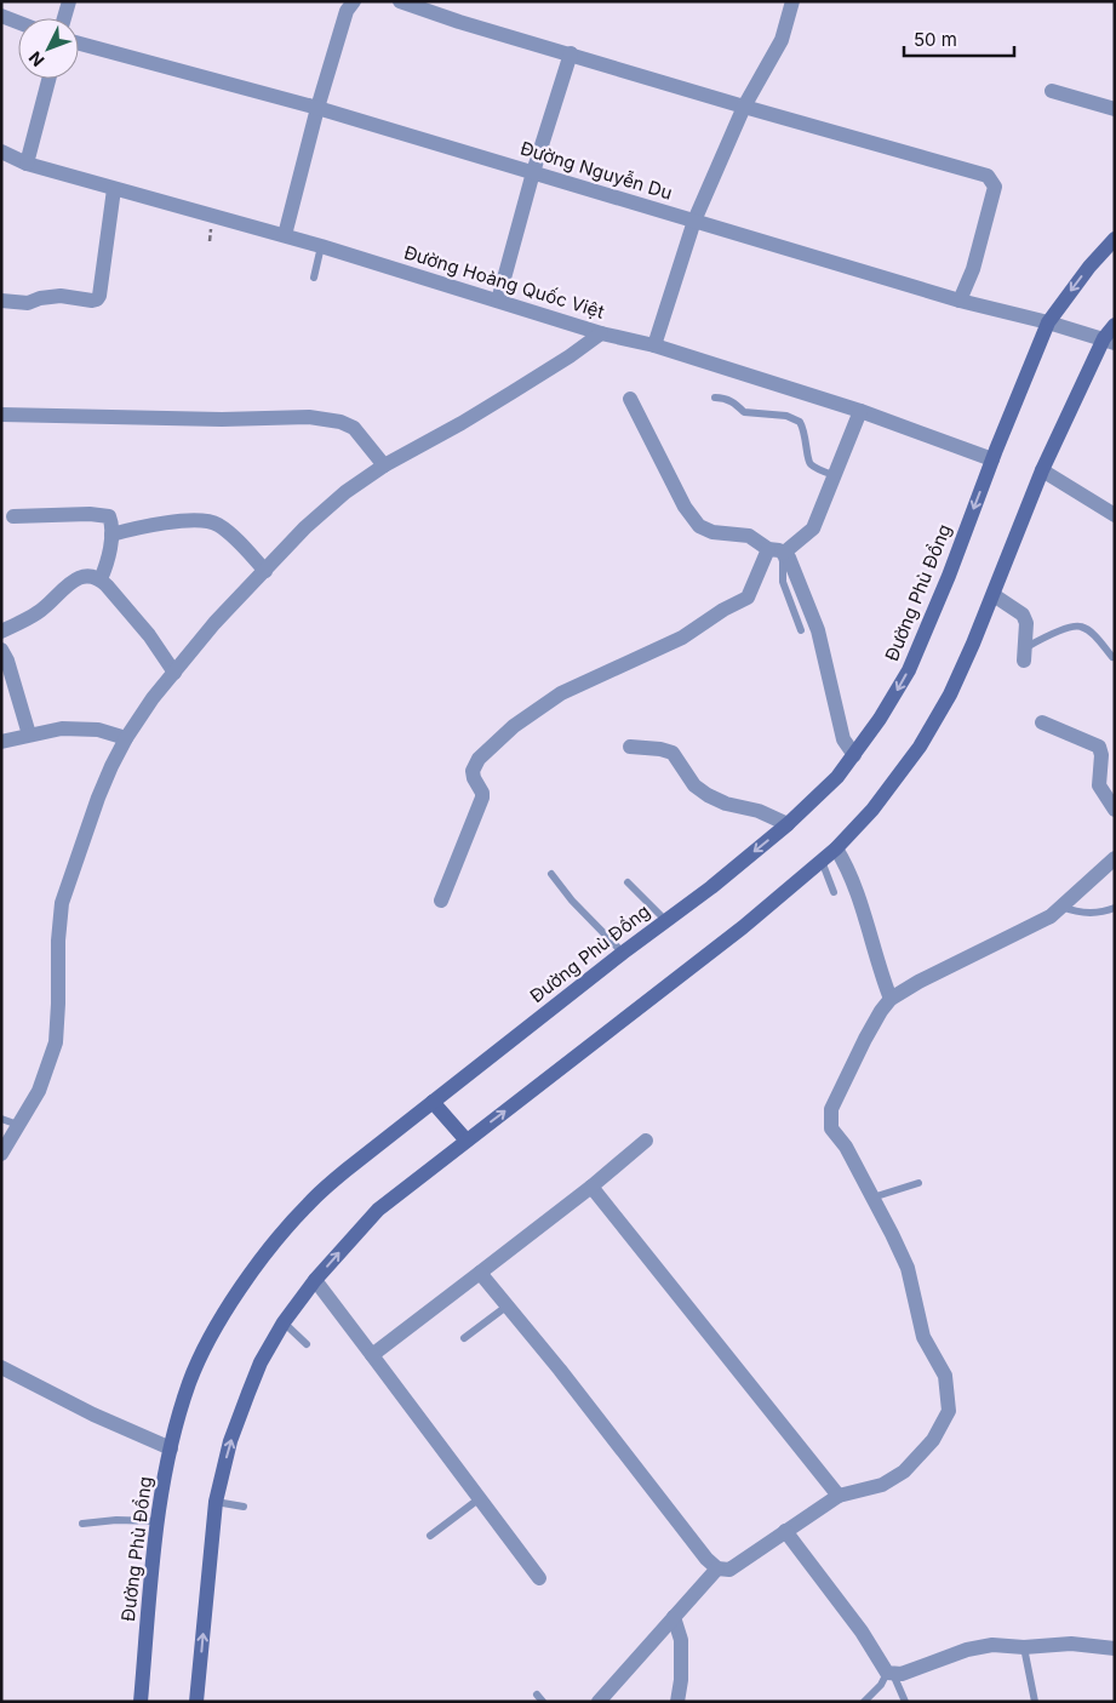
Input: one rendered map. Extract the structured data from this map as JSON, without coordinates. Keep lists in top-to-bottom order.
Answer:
{
  "streets": {
    "main road": ["Đường Phù Đổng"],
    "street": ["Đường Nguyễn Du", "Đường Hoàng Quốc Việt"]
  },
  "crossings": [
    ["Đường Nguyễn Du", "Đường Phù Đổng"],
    ["Đường Hoàng Quốc Việt", "Đường Phù Đổng"]
  ],
  "scale_bar": "50 m",
  "north": "bottom left"
}
